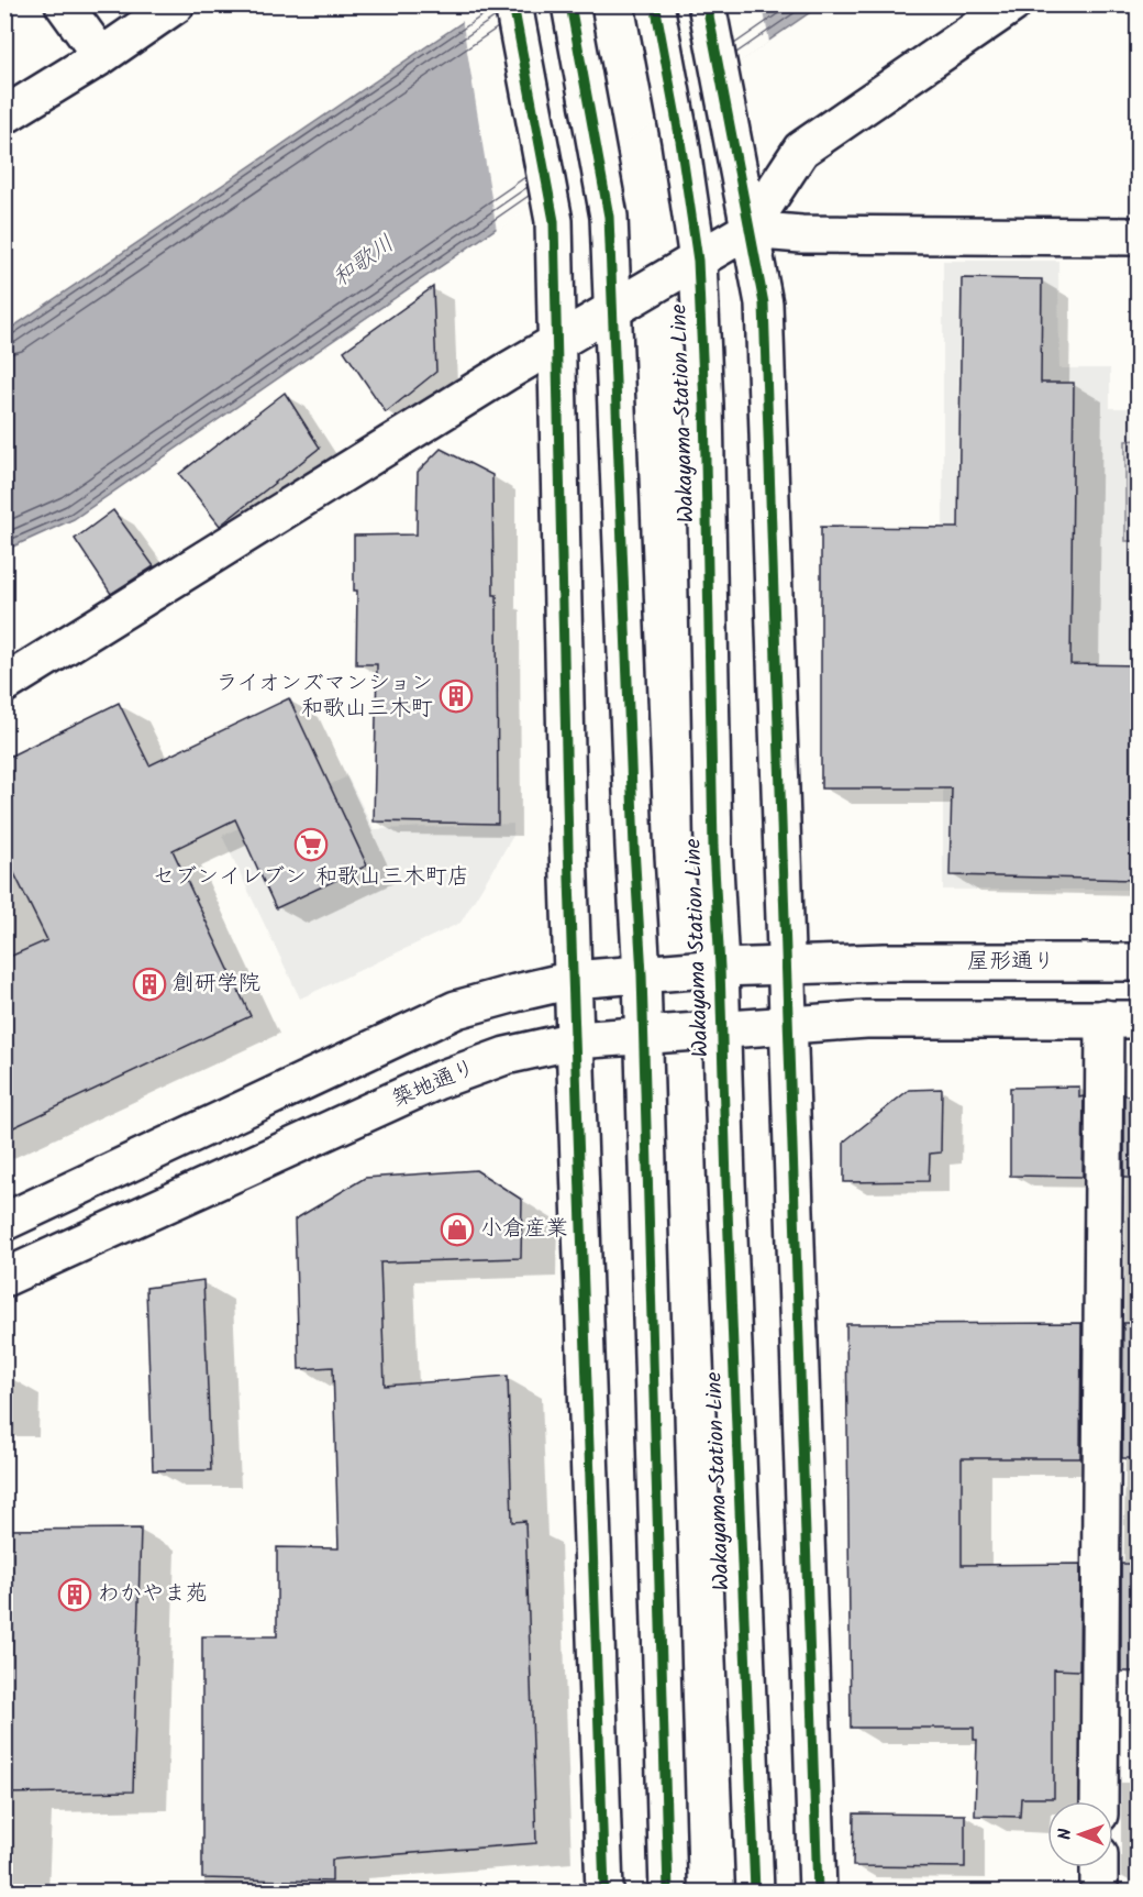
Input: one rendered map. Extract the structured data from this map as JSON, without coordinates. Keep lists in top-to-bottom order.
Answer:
{
  "streets": {
    "street": ["Wakayama Station Line", "屋形通り", "築地通り"]
  },
  "crossings": [
    ["Wakayama Station Line", "築地通り"]
  ],
  "water": ["和歌川"],
  "places": {
    "building": ["ライオンズマンション 和歌山三木町", "創研学院", "わかやま苑"],
    "supermarket": ["セブンイレブン 和歌山三木町店"],
    "shop": ["小倉産業"]
  },
  "north": "left"
}
